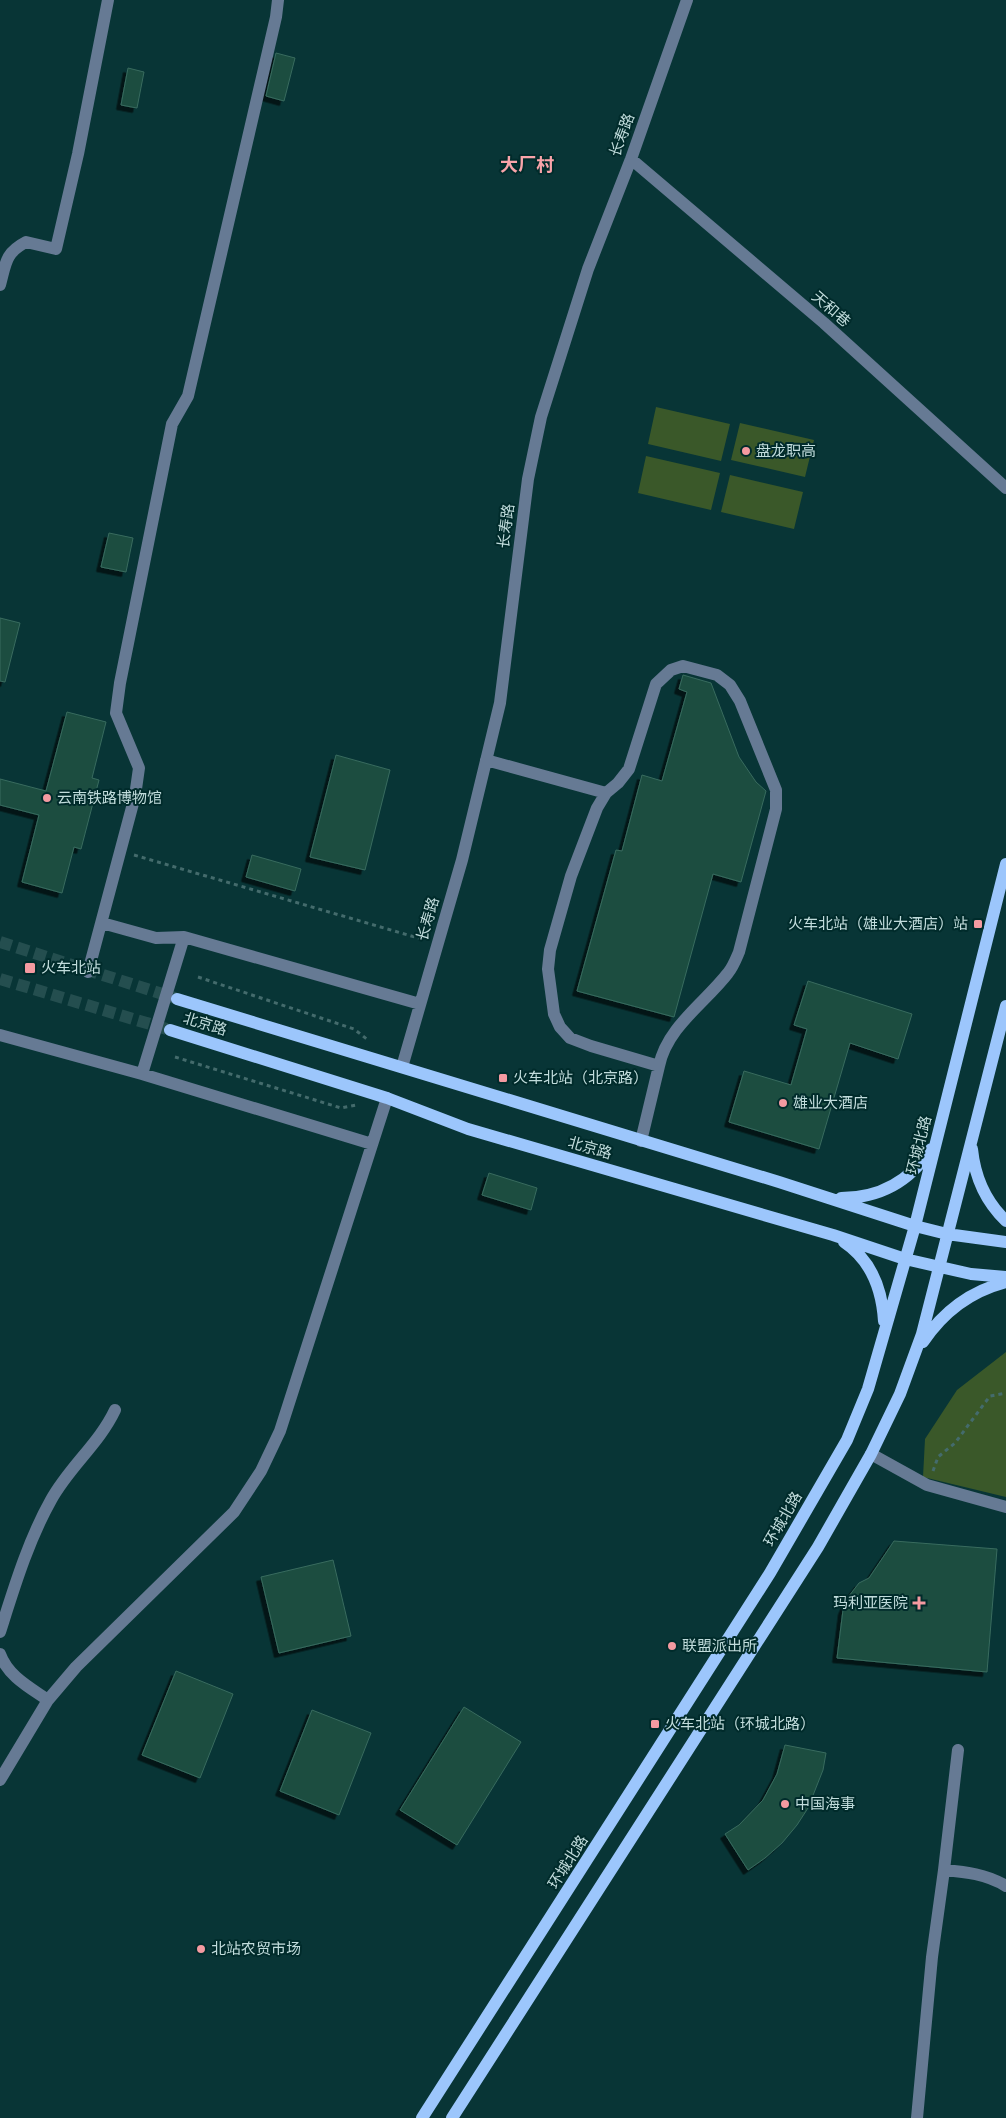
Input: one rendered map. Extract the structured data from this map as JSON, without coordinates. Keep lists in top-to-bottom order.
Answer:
{
  "streets": {
    "main road": ["北京路", "环城北路"],
    "street": ["长寿路", "天和巷"]
  },
  "crossings": [
    ["长寿路", "天和巷"],
    ["长寿路", "北京路"],
    ["北京路", "环城北路"]
  ],
  "districts": ["大厂村"],
  "places": {
    "other": [
      "盘龙职高",
      "云南铁路博物馆",
      "雄业大酒店",
      "联盟派出所",
      "中国海事",
      "北站农贸市场"
    ],
    "transit": [
      "火车北站（雄业大酒店）站",
      "火车北站",
      "火车北站（北京路）",
      "火车北站（环城北路）"
    ],
    "health": ["玛利亚医院"]
  }
}
